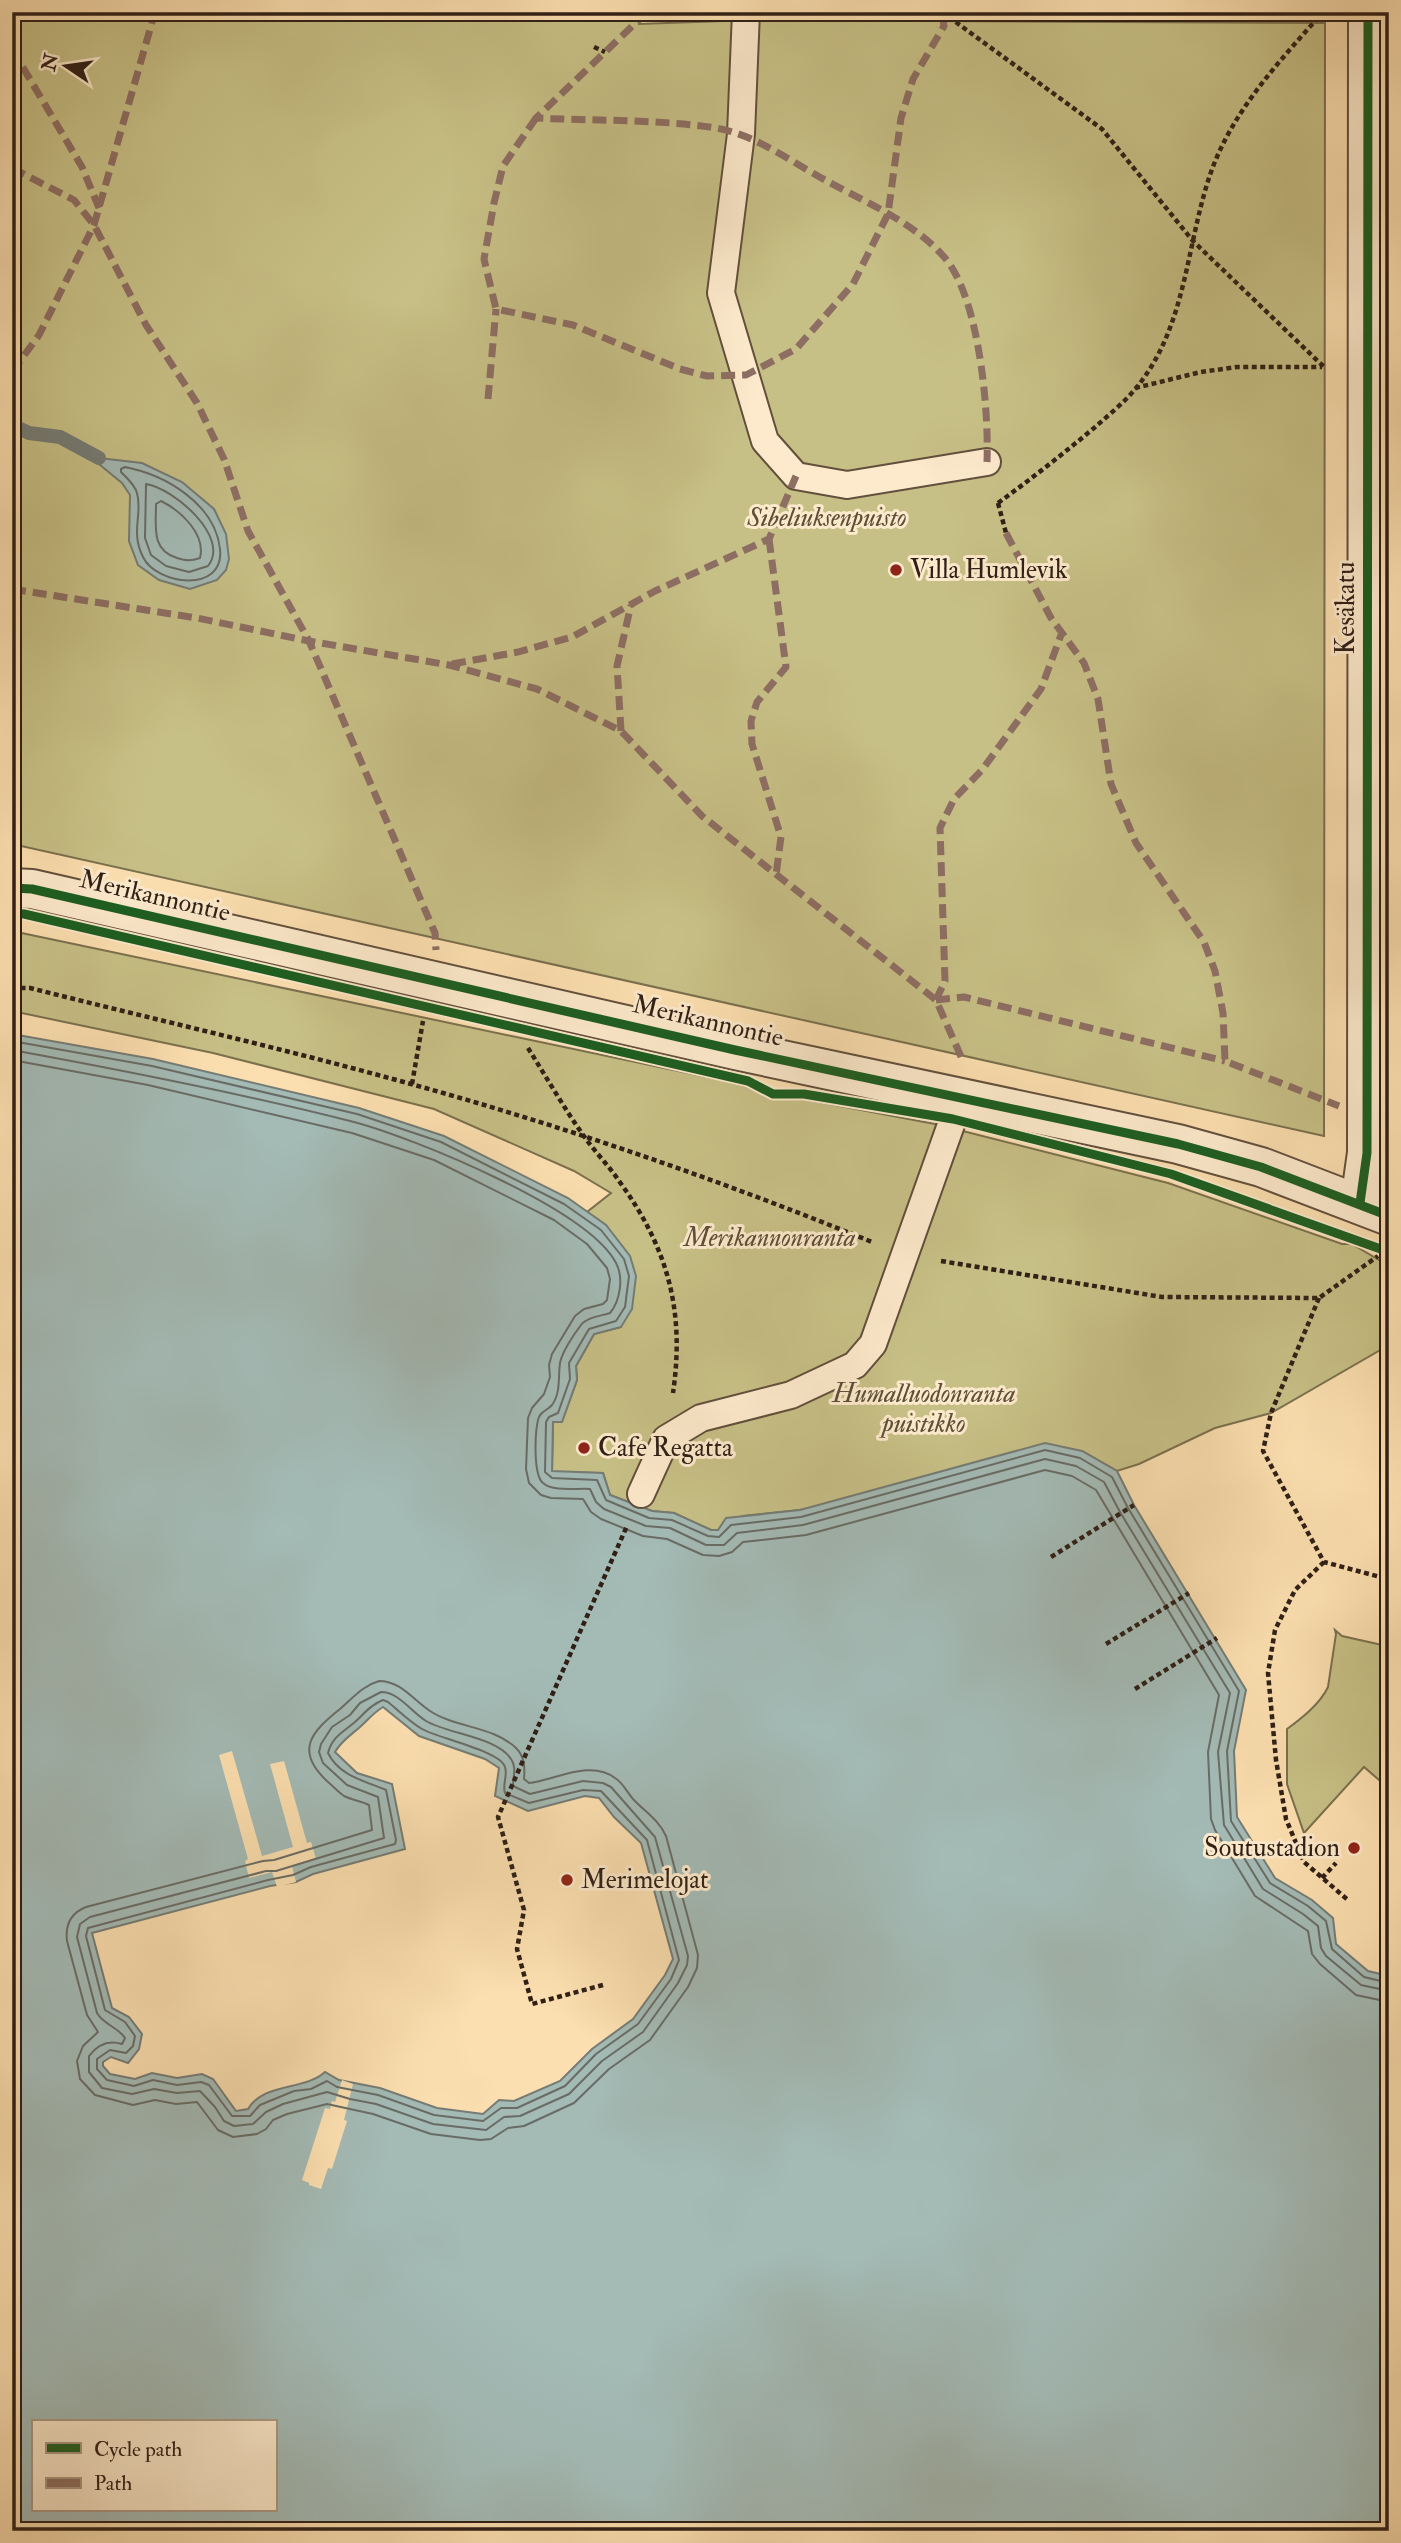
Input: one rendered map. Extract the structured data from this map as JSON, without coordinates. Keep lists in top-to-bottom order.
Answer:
{
  "streets": {
    "street": ["Kesäkatu", "Merikannontie"]
  },
  "crossings": [
    ["Kesäkatu", "Merikannontie"]
  ],
  "parks": ["Sibeliuksenpuisto", "Merikannonranta", "Humalluodonranta puistikko"],
  "places": [
    "Villa Humlevik",
    "Cafe Regatta",
    "Soutustadion",
    "Merimelojat"
  ],
  "legend": ["Cycle path", "Path"],
  "north": "left"
}
